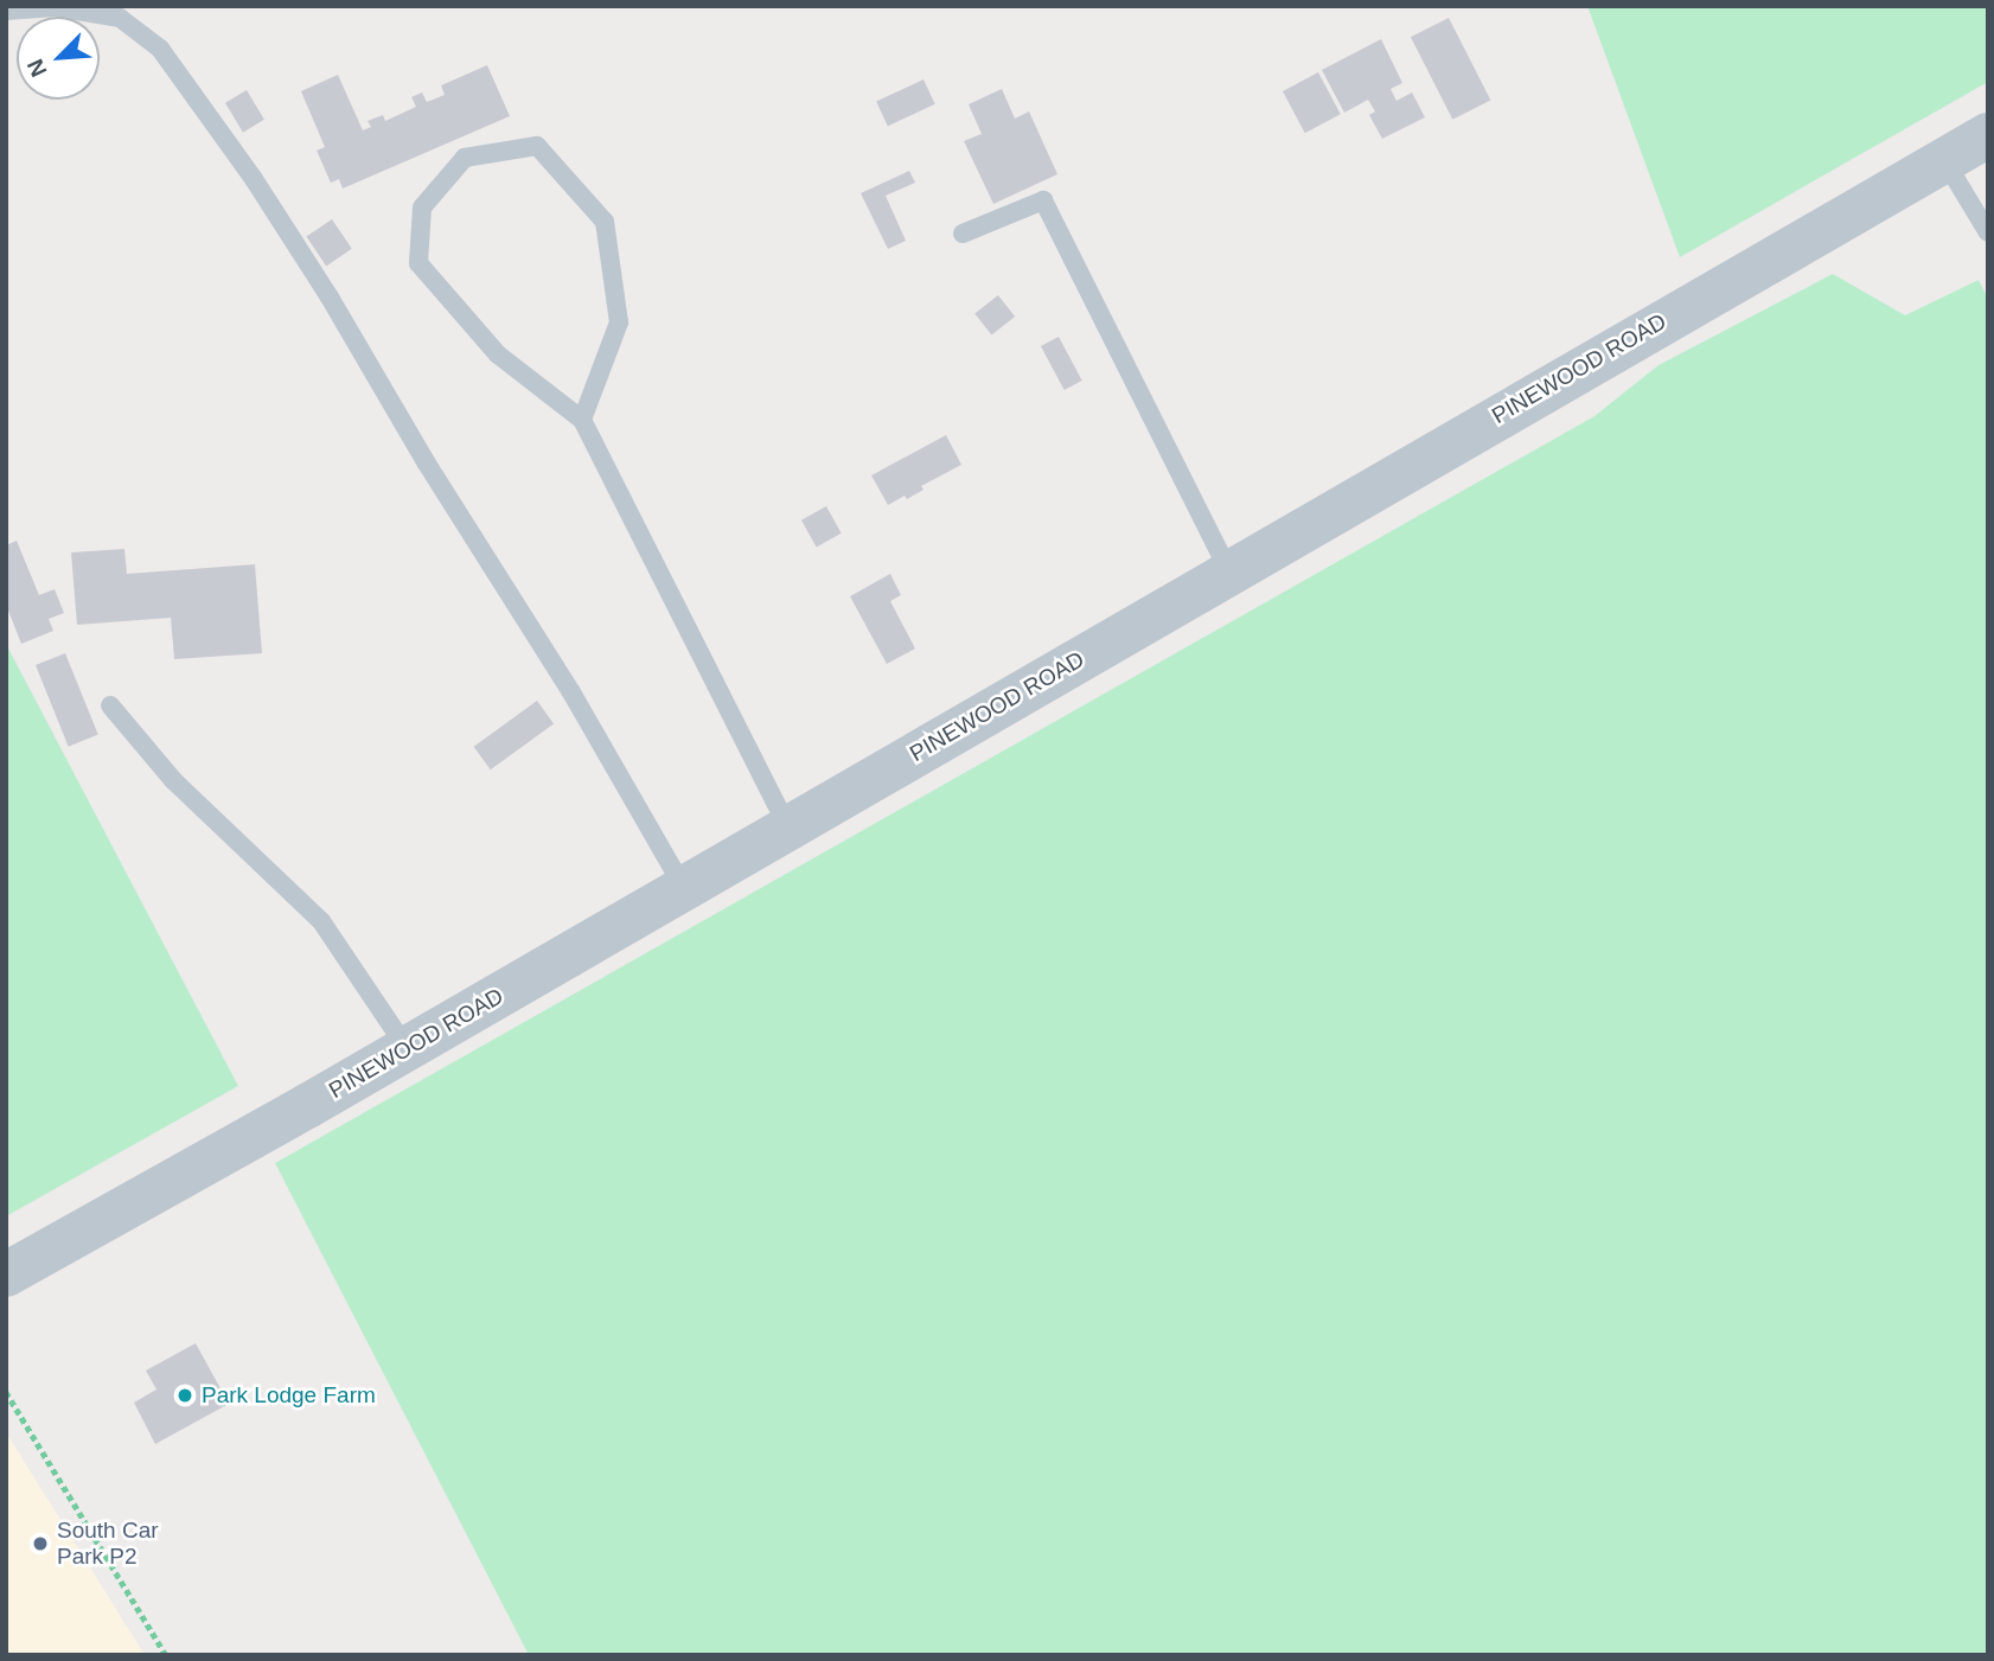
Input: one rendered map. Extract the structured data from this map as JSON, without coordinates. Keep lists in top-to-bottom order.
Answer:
{
  "streets": {
    "street": ["PINEWOOD ROAD"]
  },
  "places": ["Park Lodge Farm", "South Car Park P2"],
  "north": "bottom left"
}
